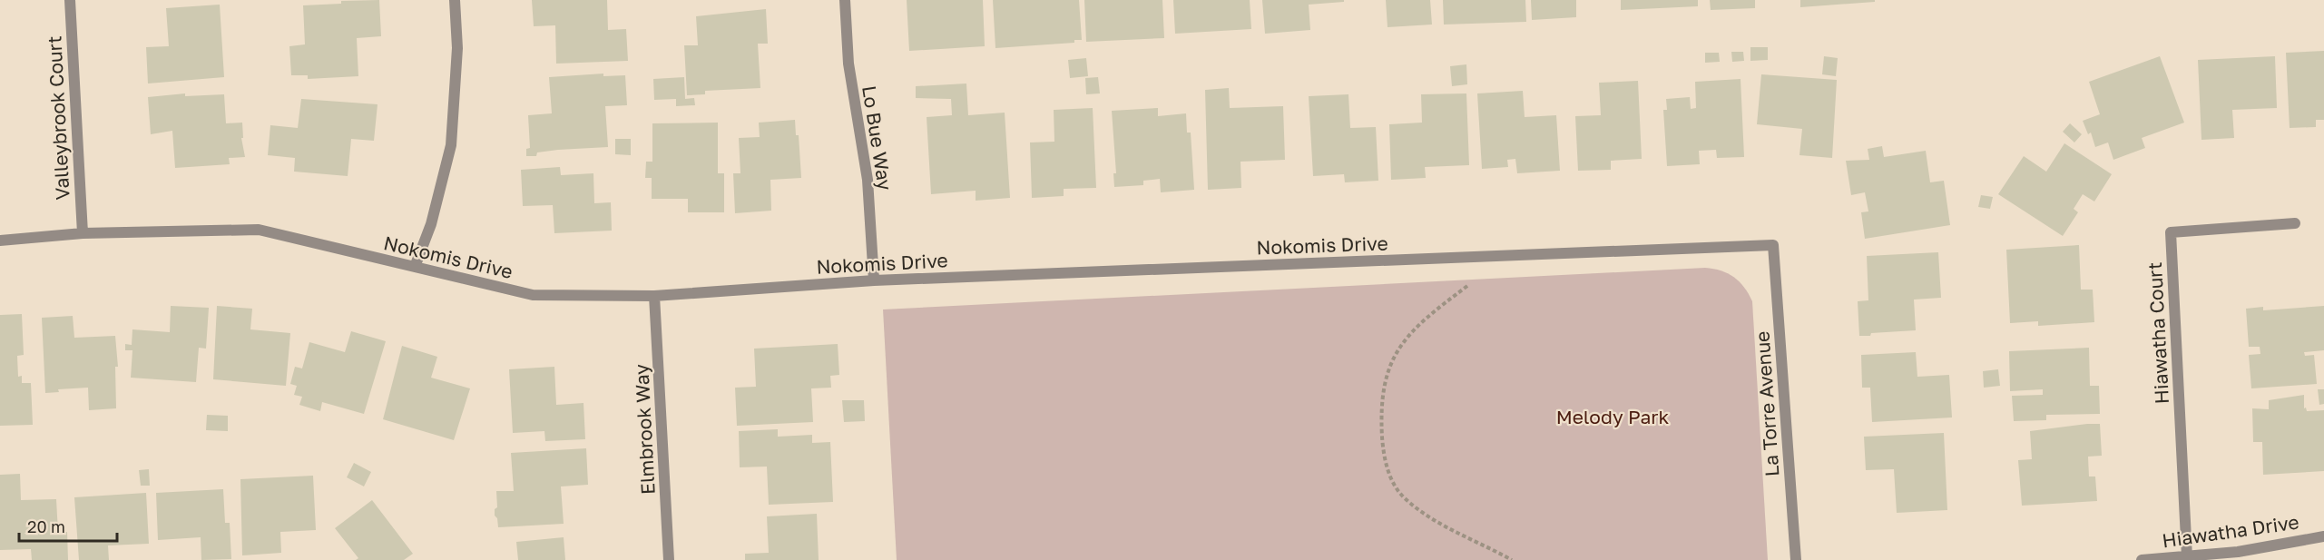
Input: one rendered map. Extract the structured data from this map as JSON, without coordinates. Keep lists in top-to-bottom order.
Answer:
{
  "streets": {
    "street": [
      "Valleybrook Court",
      "Lo Bue Way",
      "Nokomis Drive",
      "Hiawatha Court",
      "La Torre Avenue",
      "Elmbrook Way",
      "Hiawatha Drive"
    ]
  },
  "crossings": [
    ["Valleybrook Court", "Nokomis Drive"],
    ["Lo Bue Way", "Nokomis Drive"],
    ["Nokomis Drive", "La Torre Avenue"],
    ["Nokomis Drive", "Elmbrook Way"],
    ["Hiawatha Court", "Hiawatha Drive"]
  ],
  "parks": ["Melody Park"],
  "scale_bar": "20 m"
}
